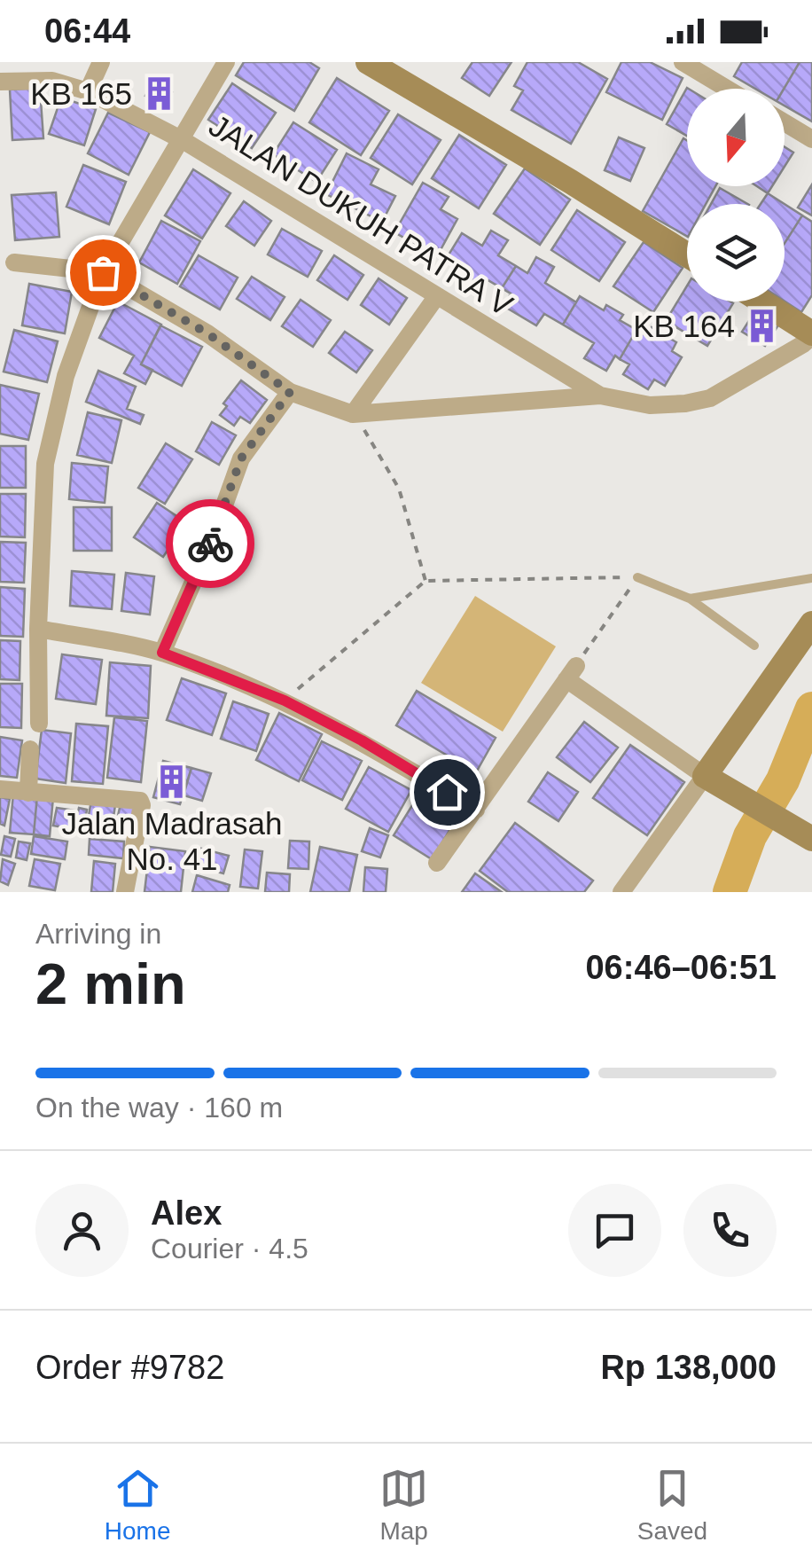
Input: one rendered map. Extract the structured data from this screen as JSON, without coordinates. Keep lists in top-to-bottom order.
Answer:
{
  "streets": {
    "street": ["JALAN DUKUH PATRA V"]
  },
  "places": {
    "building": ["KB 165", "KB 164", "Jalan Madrasah No. 41"]
  },
  "north": "bottom",
  "page": {
    "status": "06:44",
    "heading": ["2 min", "Arriving in", "06:46–06:51"],
    "panel": [
      "Alex",
      "Courier · 4.5",
      "Order #9782",
      "Rp 138,000"
    ],
    "bar": "On the way · 160 m",
    "tabs": ["Home", "Map", "Saved"]
  }
}
